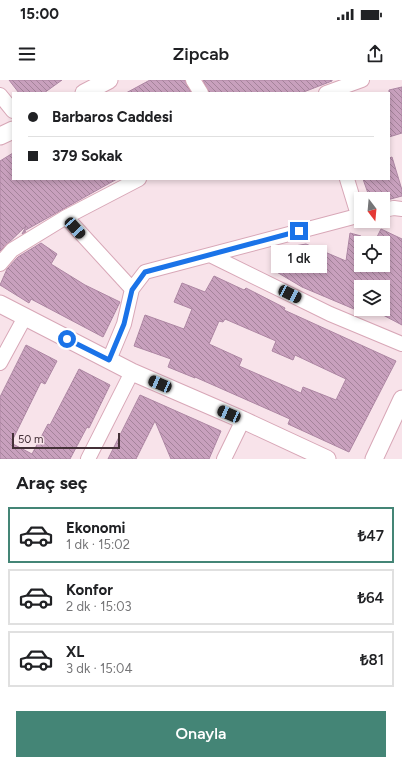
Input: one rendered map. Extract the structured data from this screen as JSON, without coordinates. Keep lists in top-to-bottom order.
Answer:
{
  "scale_bar": "50 m",
  "north": "bottom",
  "page": {
    "status": "15:00",
    "header": "Zipcab",
    "banner": ["Barbaros Caddesi", "379 Sokak"],
    "bubble": "1 dk",
    "scale": "50 m",
    "heading": "Araç seç",
    "list": [
      {
        "name": "Ekonomi",
        "note": "1 dk · 15:02",
        "value": "₺47"
      },
      {
        "name": "Konfor",
        "note": "2 dk · 15:03",
        "value": "₺64"
      },
      {
        "name": "XL",
        "note": "3 dk · 15:04",
        "value": "₺81"
      }
    ],
    "buttons": "Onayla"
  }
}
